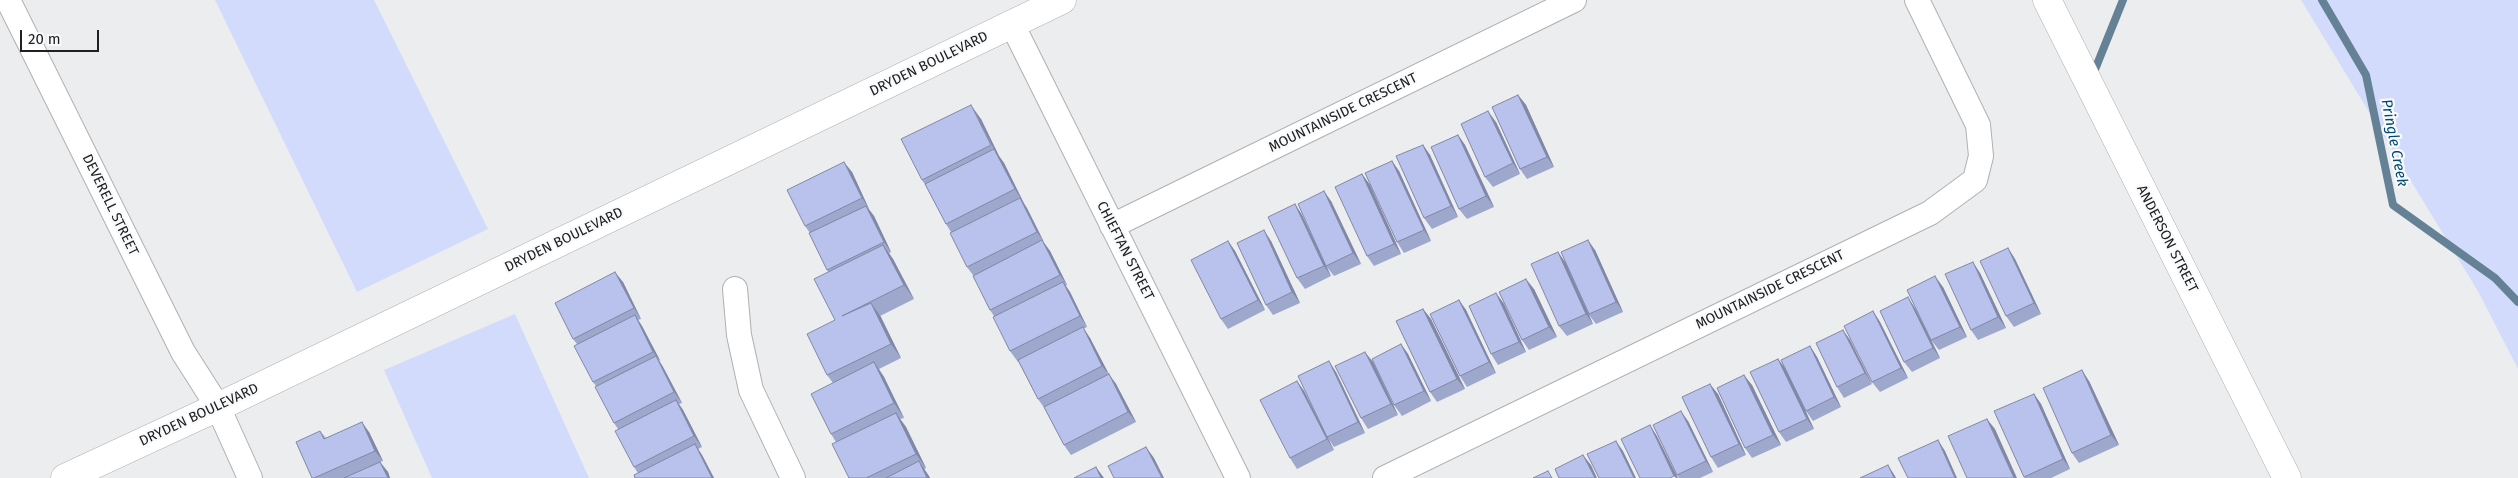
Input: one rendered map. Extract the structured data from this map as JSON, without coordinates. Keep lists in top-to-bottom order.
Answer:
{
  "streets": {
    "street": [
      "DRYDEN BOULEVARD",
      "MOUNTAINSIDE CRESCENT",
      "DEVERELL STREET",
      "ANDERSON STREET",
      "CHIEFTAN STREET"
    ]
  },
  "crossings": [
    ["DRYDEN BOULEVARD", "DEVERELL STREET"],
    ["DRYDEN BOULEVARD", "CHIEFTAN STREET"],
    ["MOUNTAINSIDE CRESCENT", "CHIEFTAN STREET"]
  ],
  "water": ["Pringle Creek"],
  "scale_bar": "20 m"
}
